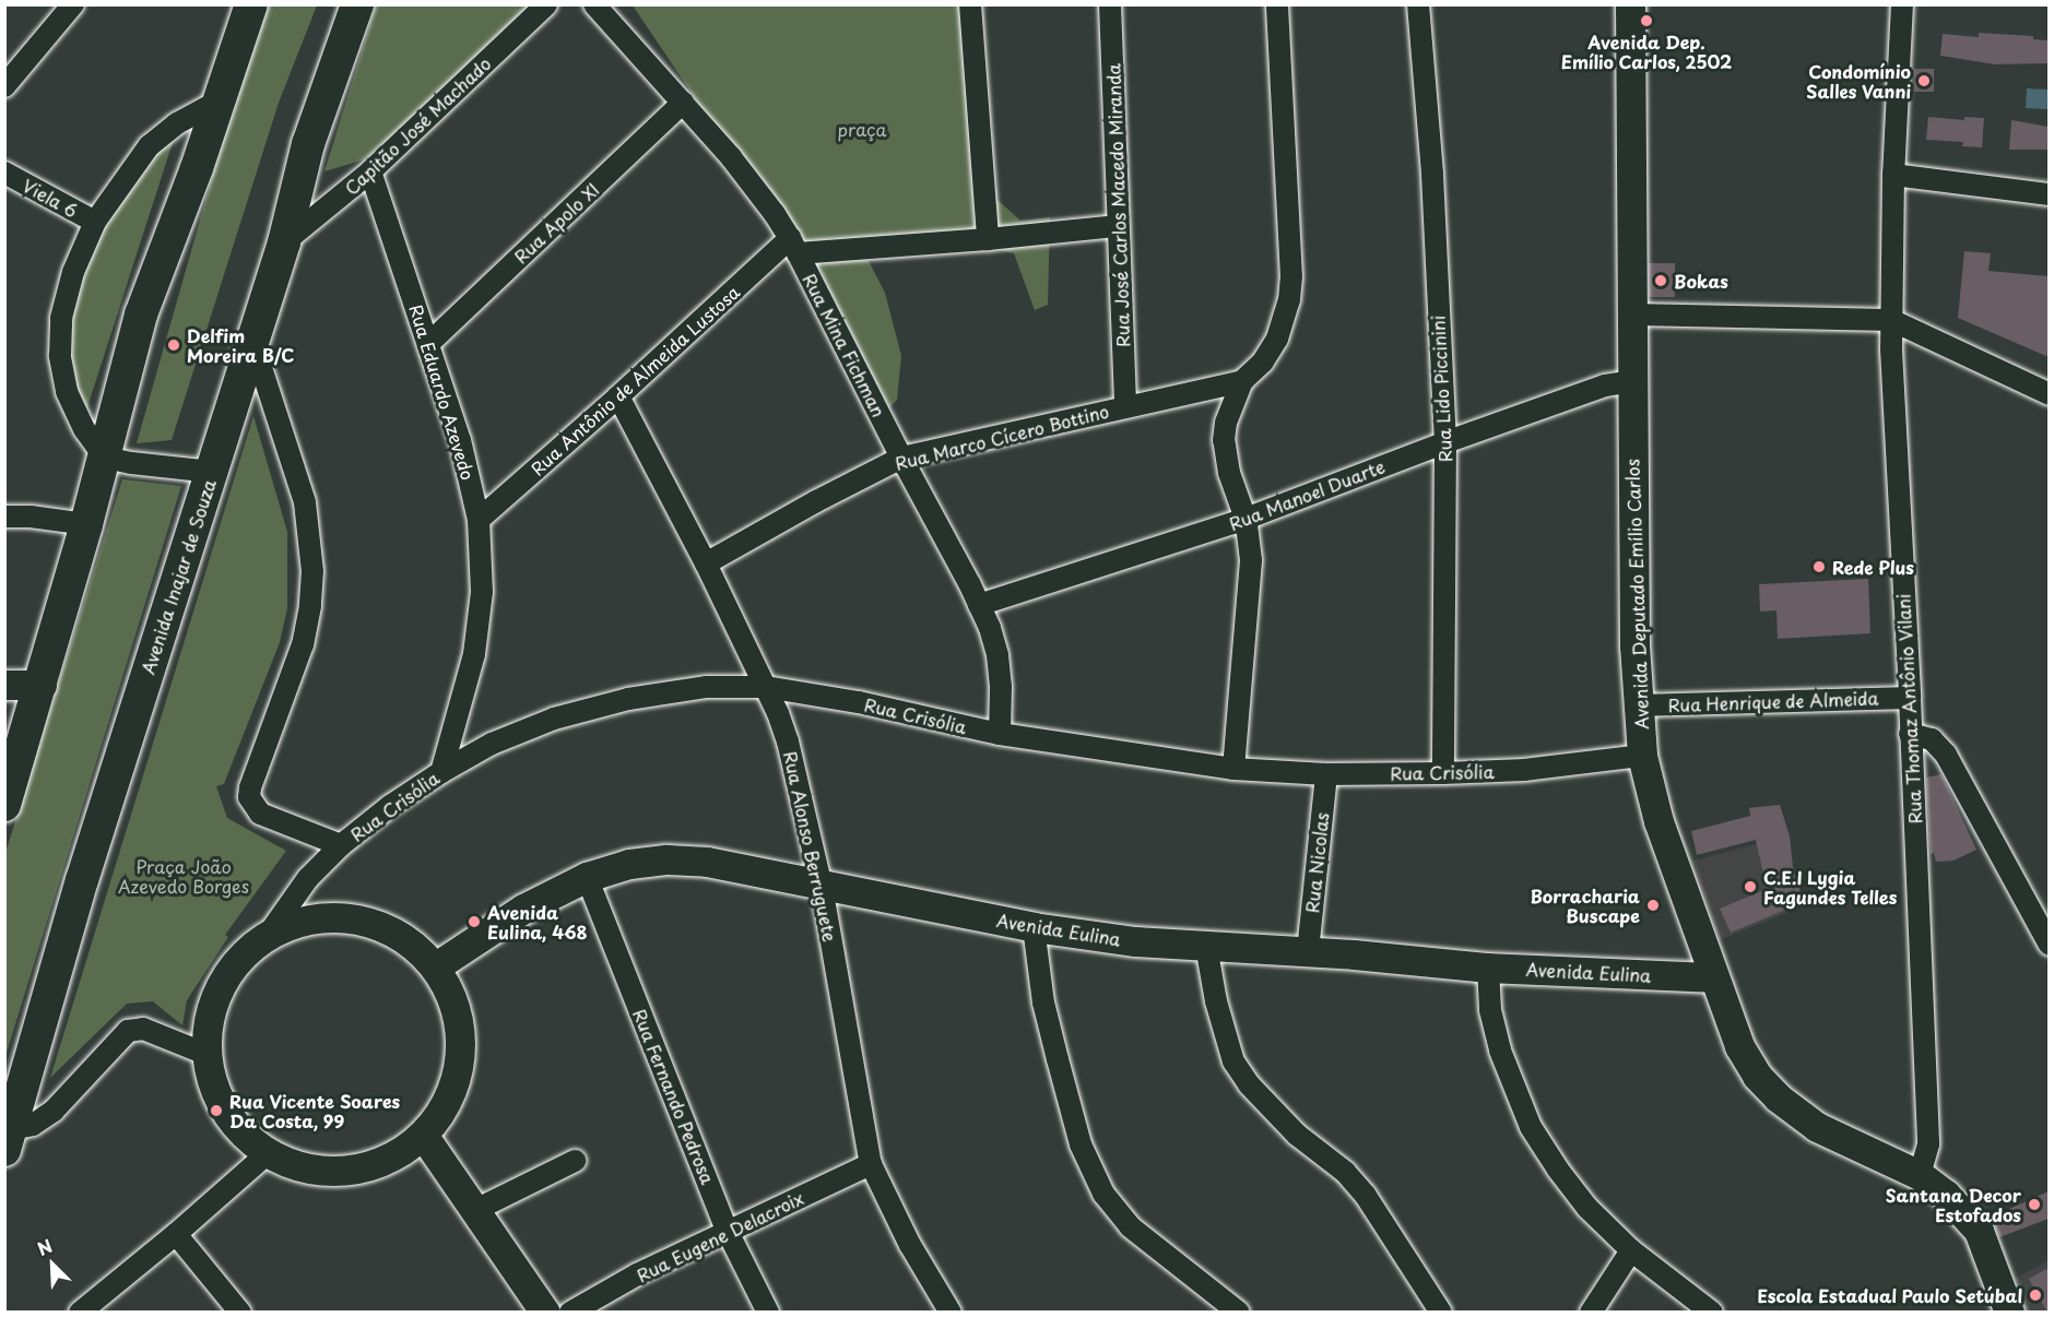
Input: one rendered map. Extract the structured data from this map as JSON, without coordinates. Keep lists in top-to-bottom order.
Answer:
{
  "streets": {
    "main road": ["Avenida Inajar de Souza"],
    "street": [
      "Capitão José Machado",
      "Viela 6",
      "Rua José Carlos Macedo Miranda",
      "Rua Apolo XI",
      "Rua Mina Fichman",
      "Rua Antônio de Almeida Lustosa",
      "Rua Lido Piccinini",
      "Rua Eduardo Azevedo",
      "Rua Marco Cícero Bottino",
      "Rua Manoel Duarte",
      "Avenida Deputado Emílio Carlos",
      "Rua Henrique de Almeida",
      "Rua Thomaz Antônio Vilani",
      "Rua Crisólia",
      "Rua Alonso Berruguete",
      "Rua Nicolas",
      "Avenida Eulina",
      "Rua Fernando Pedrosa",
      "Rua Eugene Delacroix"
    ]
  },
  "crossings": [
    ["Capitão José Machado", "Rua Eduardo Azevedo"],
    ["Capitão José Machado", "Avenida Inajar de Souza"],
    ["Rua José Carlos Macedo Miranda", "Rua Marco Cícero Bottino"],
    ["Rua Apolo XI", "Rua Mina Fichman"],
    ["Rua Apolo XI", "Rua Eduardo Azevedo"],
    ["Rua Mina Fichman", "Rua Antônio de Almeida Lustosa"],
    ["Rua Mina Fichman", "Rua Marco Cícero Bottino"],
    ["Rua Mina Fichman", "Rua Manoel Duarte"],
    ["Rua Mina Fichman", "Rua Crisólia"],
    ["Rua Antônio de Almeida Lustosa", "Rua Eduardo Azevedo"],
    ["Rua Antônio de Almeida Lustosa", "Rua Alonso Berruguete"],
    ["Rua Lido Piccinini", "Rua Manoel Duarte"],
    ["Rua Lido Piccinini", "Rua Crisólia"],
    ["Rua Eduardo Azevedo", "Rua Crisólia"],
    ["Rua Marco Cícero Bottino", "Rua Alonso Berruguete"],
    ["Rua Manoel Duarte", "Avenida Deputado Emílio Carlos"],
    ["Avenida Deputado Emílio Carlos", "Rua Henrique de Almeida"],
    ["Avenida Deputado Emílio Carlos", "Rua Thomaz Antônio Vilani"],
    ["Avenida Deputado Emílio Carlos", "Rua Crisólia"],
    ["Avenida Deputado Emílio Carlos", "Avenida Eulina"],
    ["Rua Henrique de Almeida", "Rua Thomaz Antônio Vilani"],
    ["Rua Crisólia", "Rua Alonso Berruguete"],
    ["Rua Crisólia", "Rua Nicolas"],
    ["Rua Alonso Berruguete", "Avenida Eulina"],
    ["Rua Alonso Berruguete", "Rua Eugene Delacroix"],
    ["Rua Nicolas", "Avenida Eulina"],
    ["Avenida Eulina", "Rua Fernando Pedrosa"],
    ["Rua Fernando Pedrosa", "Rua Eugene Delacroix"]
  ],
  "parks": ["praça", "Praça João Azevedo Borges"],
  "places": [
    "Avenida Dep. Emílio Carlos, 2502",
    "Condomínio Salles Vanni",
    "Bokas",
    "Delfim Moreira B/C",
    "Rede Plus",
    "C.E.I Lygia Fagundes Telles",
    "Borracharia Buscape",
    "Avenida Eulina, 468",
    "Rua Vicente Soares Da Costa, 99",
    "Santana Decor Estofados",
    "Escola Estadual Paulo Setúbal"
  ],
  "north": "top left"
}
